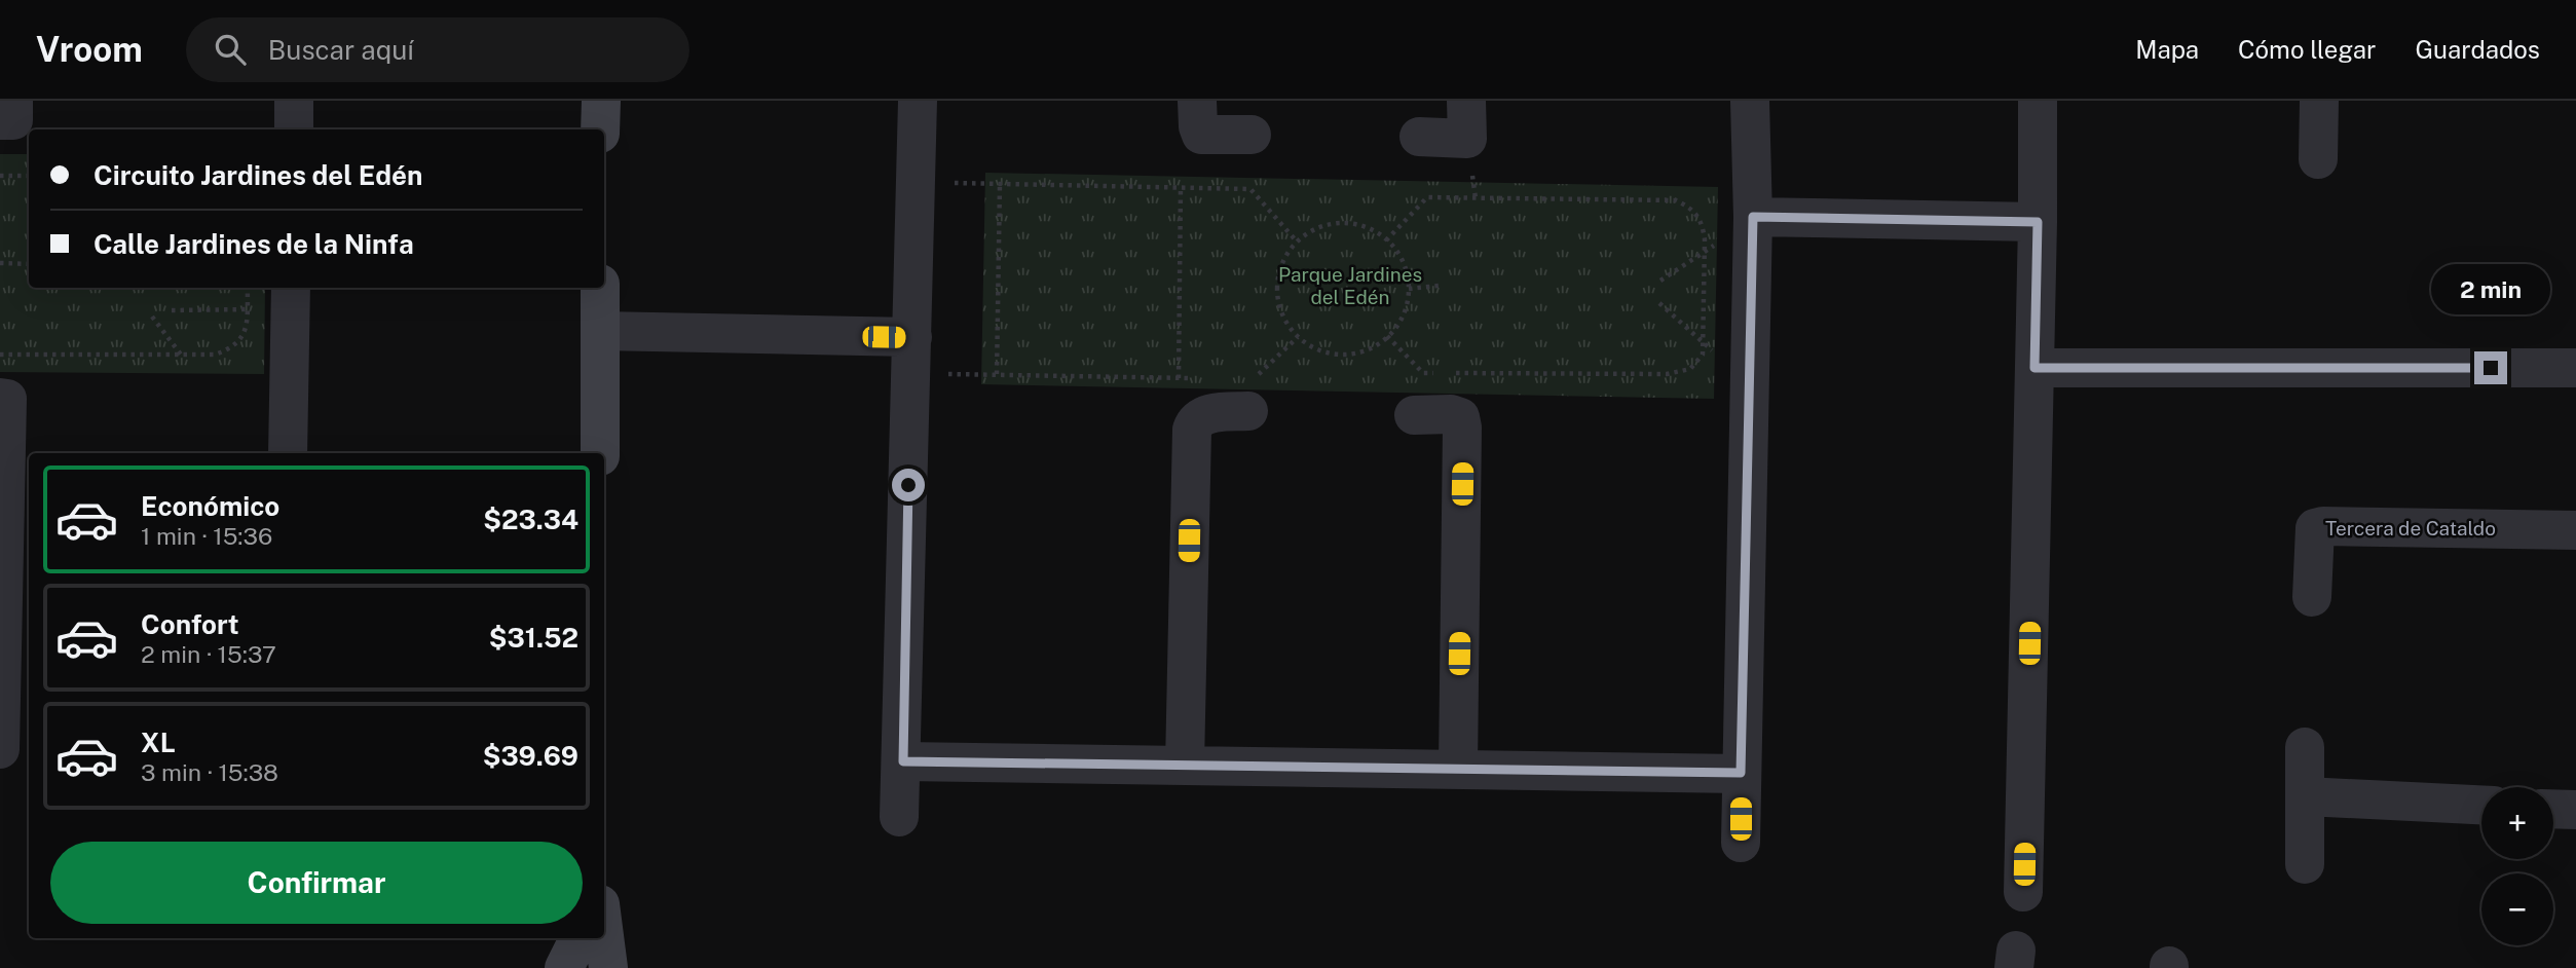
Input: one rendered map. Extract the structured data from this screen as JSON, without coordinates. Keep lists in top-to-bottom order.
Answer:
{
  "streets": {
    "street": ["Tercera de Cataldo"]
  },
  "parks": ["Parque Jardines del Edén"],
  "page": {
    "header": "Vroom",
    "search": "Buscar aquí",
    "nav": ["Mapa", "Cómo llegar", "Guardados"],
    "banner": ["Circuito Jardines del Edén", "Calle Jardines de la Ninfa"],
    "bubble": "2 min",
    "list": [
      {
        "name": "Económico",
        "note": "1 min · 15:36",
        "value": "$23.34"
      },
      {
        "name": "Confort",
        "note": "2 min · 15:37",
        "value": "$31.52"
      },
      {
        "name": "XL",
        "note": "3 min · 15:38",
        "value": "$39.69"
      }
    ],
    "map_buttons": ["+", "−"],
    "buttons": "Confirmar"
  }
}
